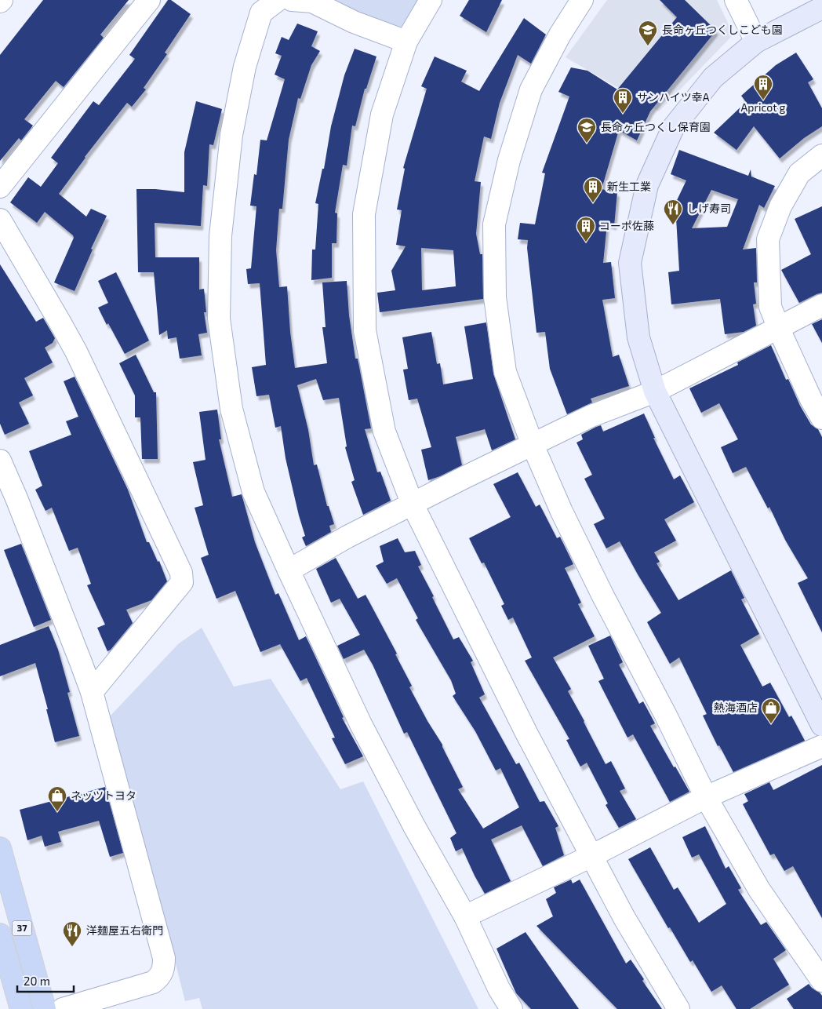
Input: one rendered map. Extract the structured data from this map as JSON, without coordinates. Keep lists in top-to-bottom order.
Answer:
{
  "streets": {
    "main road": ["37"]
  },
  "places": {
    "school or university": ["長命ヶ丘つくしこども園", "長命ヶ丘つくし保育園"],
    "building": [
      "Apricot g",
      "サンハイツ幸A",
      "新生工業",
      "コーポ佐藤"
    ],
    "restaurant": ["しげ寿司", "洋麺屋五右衛門"],
    "shop": ["熱海酒店", "ネッツトヨタ"]
  },
  "scale_bar": "20 m"
}
